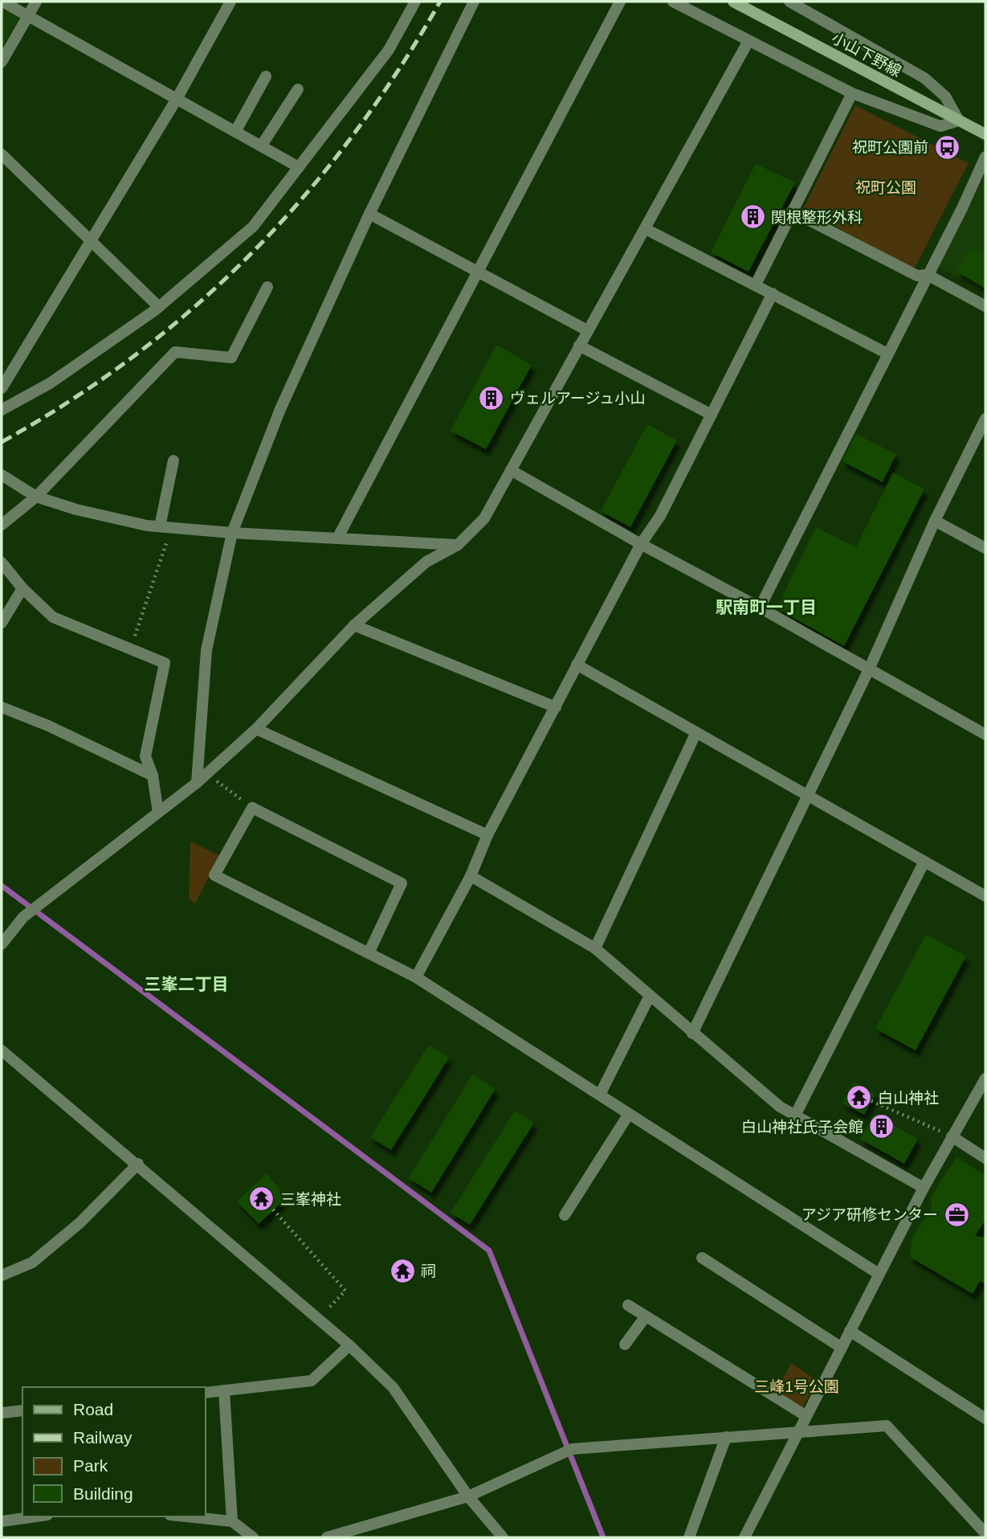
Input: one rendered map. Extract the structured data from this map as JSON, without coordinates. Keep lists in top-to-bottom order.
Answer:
{
  "streets": {
    "main road": ["小山下野線"]
  },
  "districts": ["駅南町一丁目", "三峯二丁目"],
  "parks": ["祝町公園", "三峰1号公園"],
  "places": {
    "bus stop": ["祝町公園前"],
    "building": ["関根整形外科", "ヴェルアージュ小山", "白山神社氏子会館"],
    "temple": ["白山神社", "三峯神社", "祠"],
    "office": ["アジア研修センター"]
  },
  "legend": [
    "Road",
    "Railway",
    "Park",
    "Building"
  ]
}
